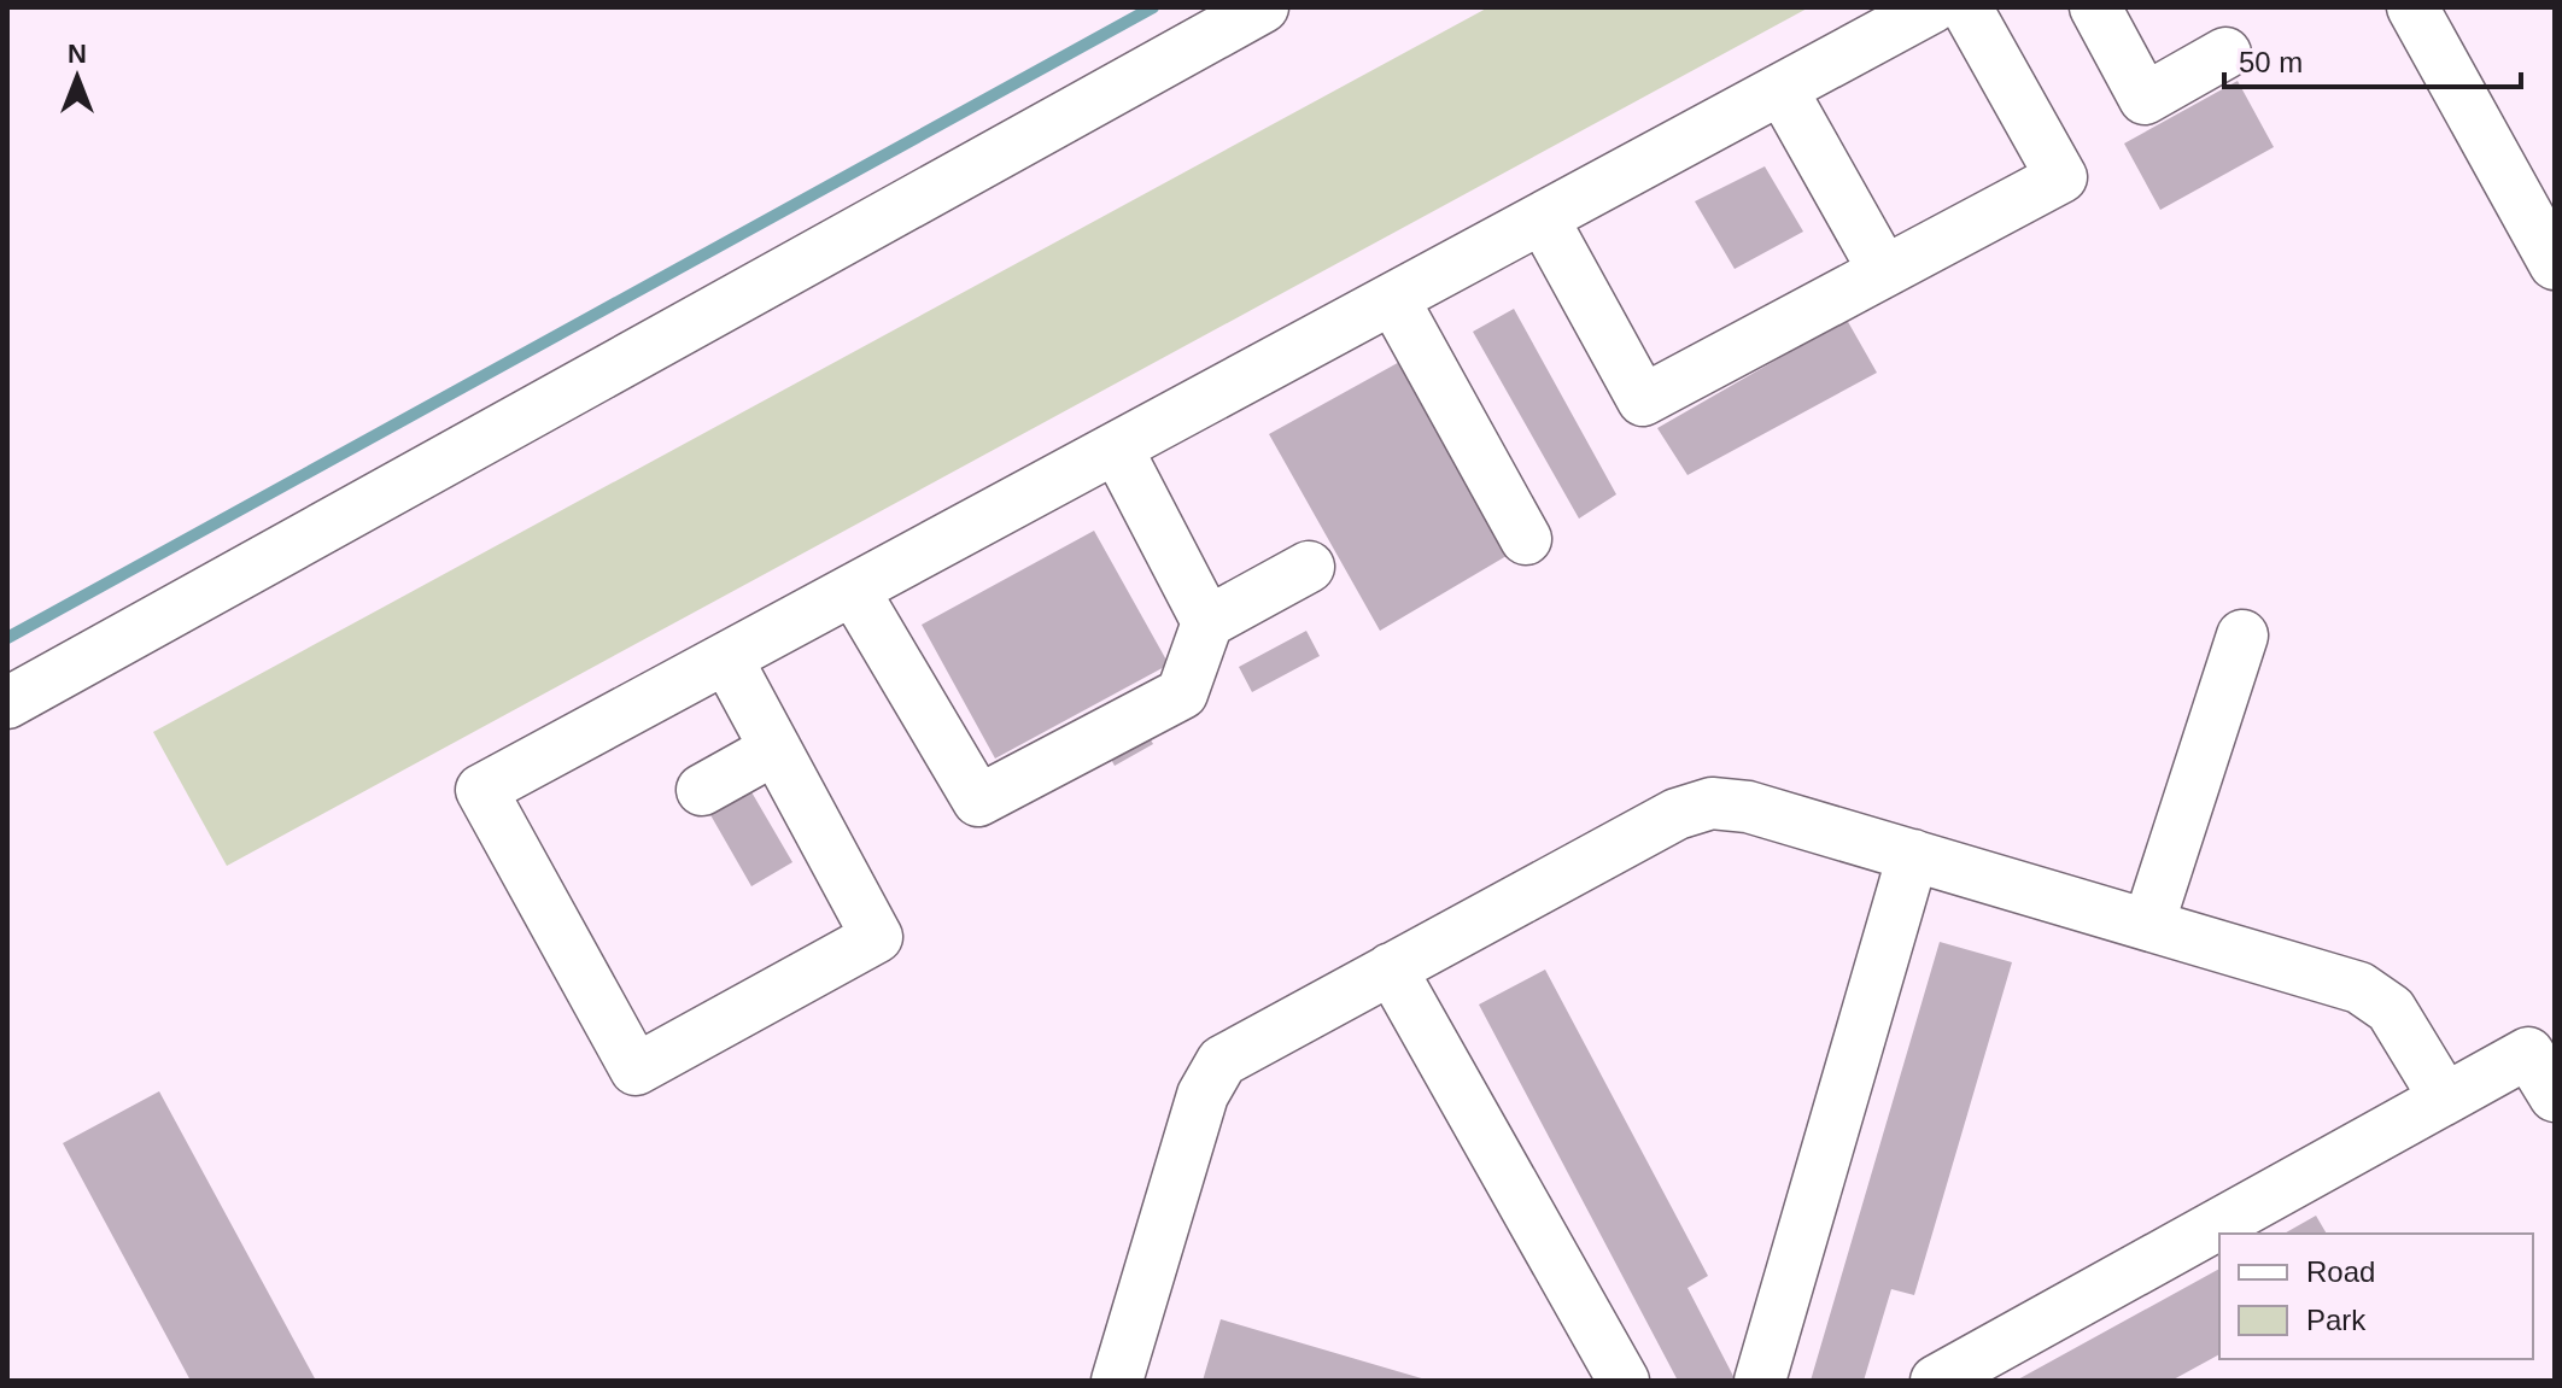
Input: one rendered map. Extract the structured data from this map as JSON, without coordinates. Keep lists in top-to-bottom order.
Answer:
{
  "legend": ["Road", "Park"],
  "scale_bar": "50 m",
  "north": "top"
}
